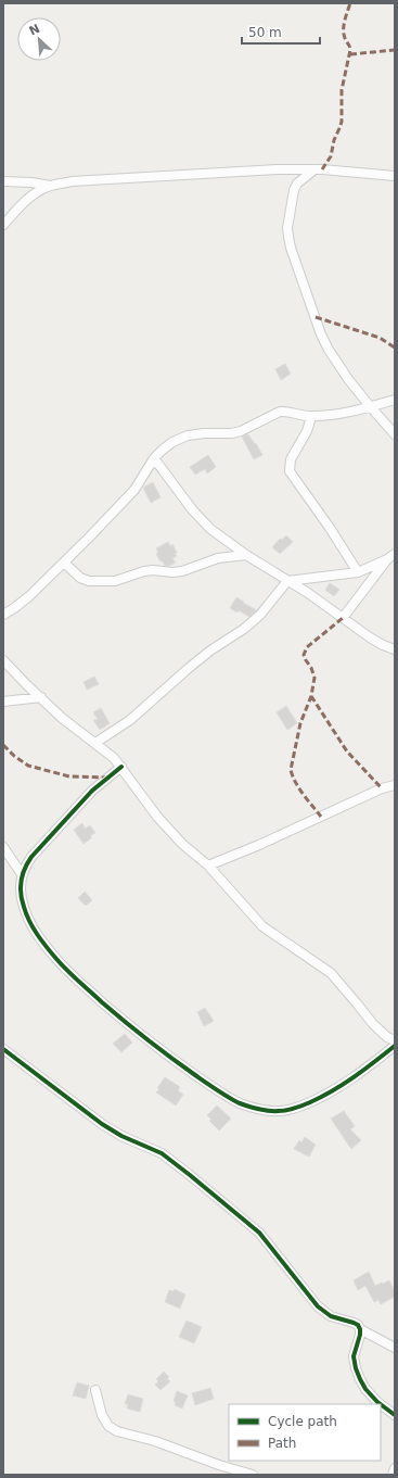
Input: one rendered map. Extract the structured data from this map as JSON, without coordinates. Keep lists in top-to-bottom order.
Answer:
{
  "legend": ["Cycle path", "Path"],
  "scale_bar": "50 m",
  "north": "top left"
}
